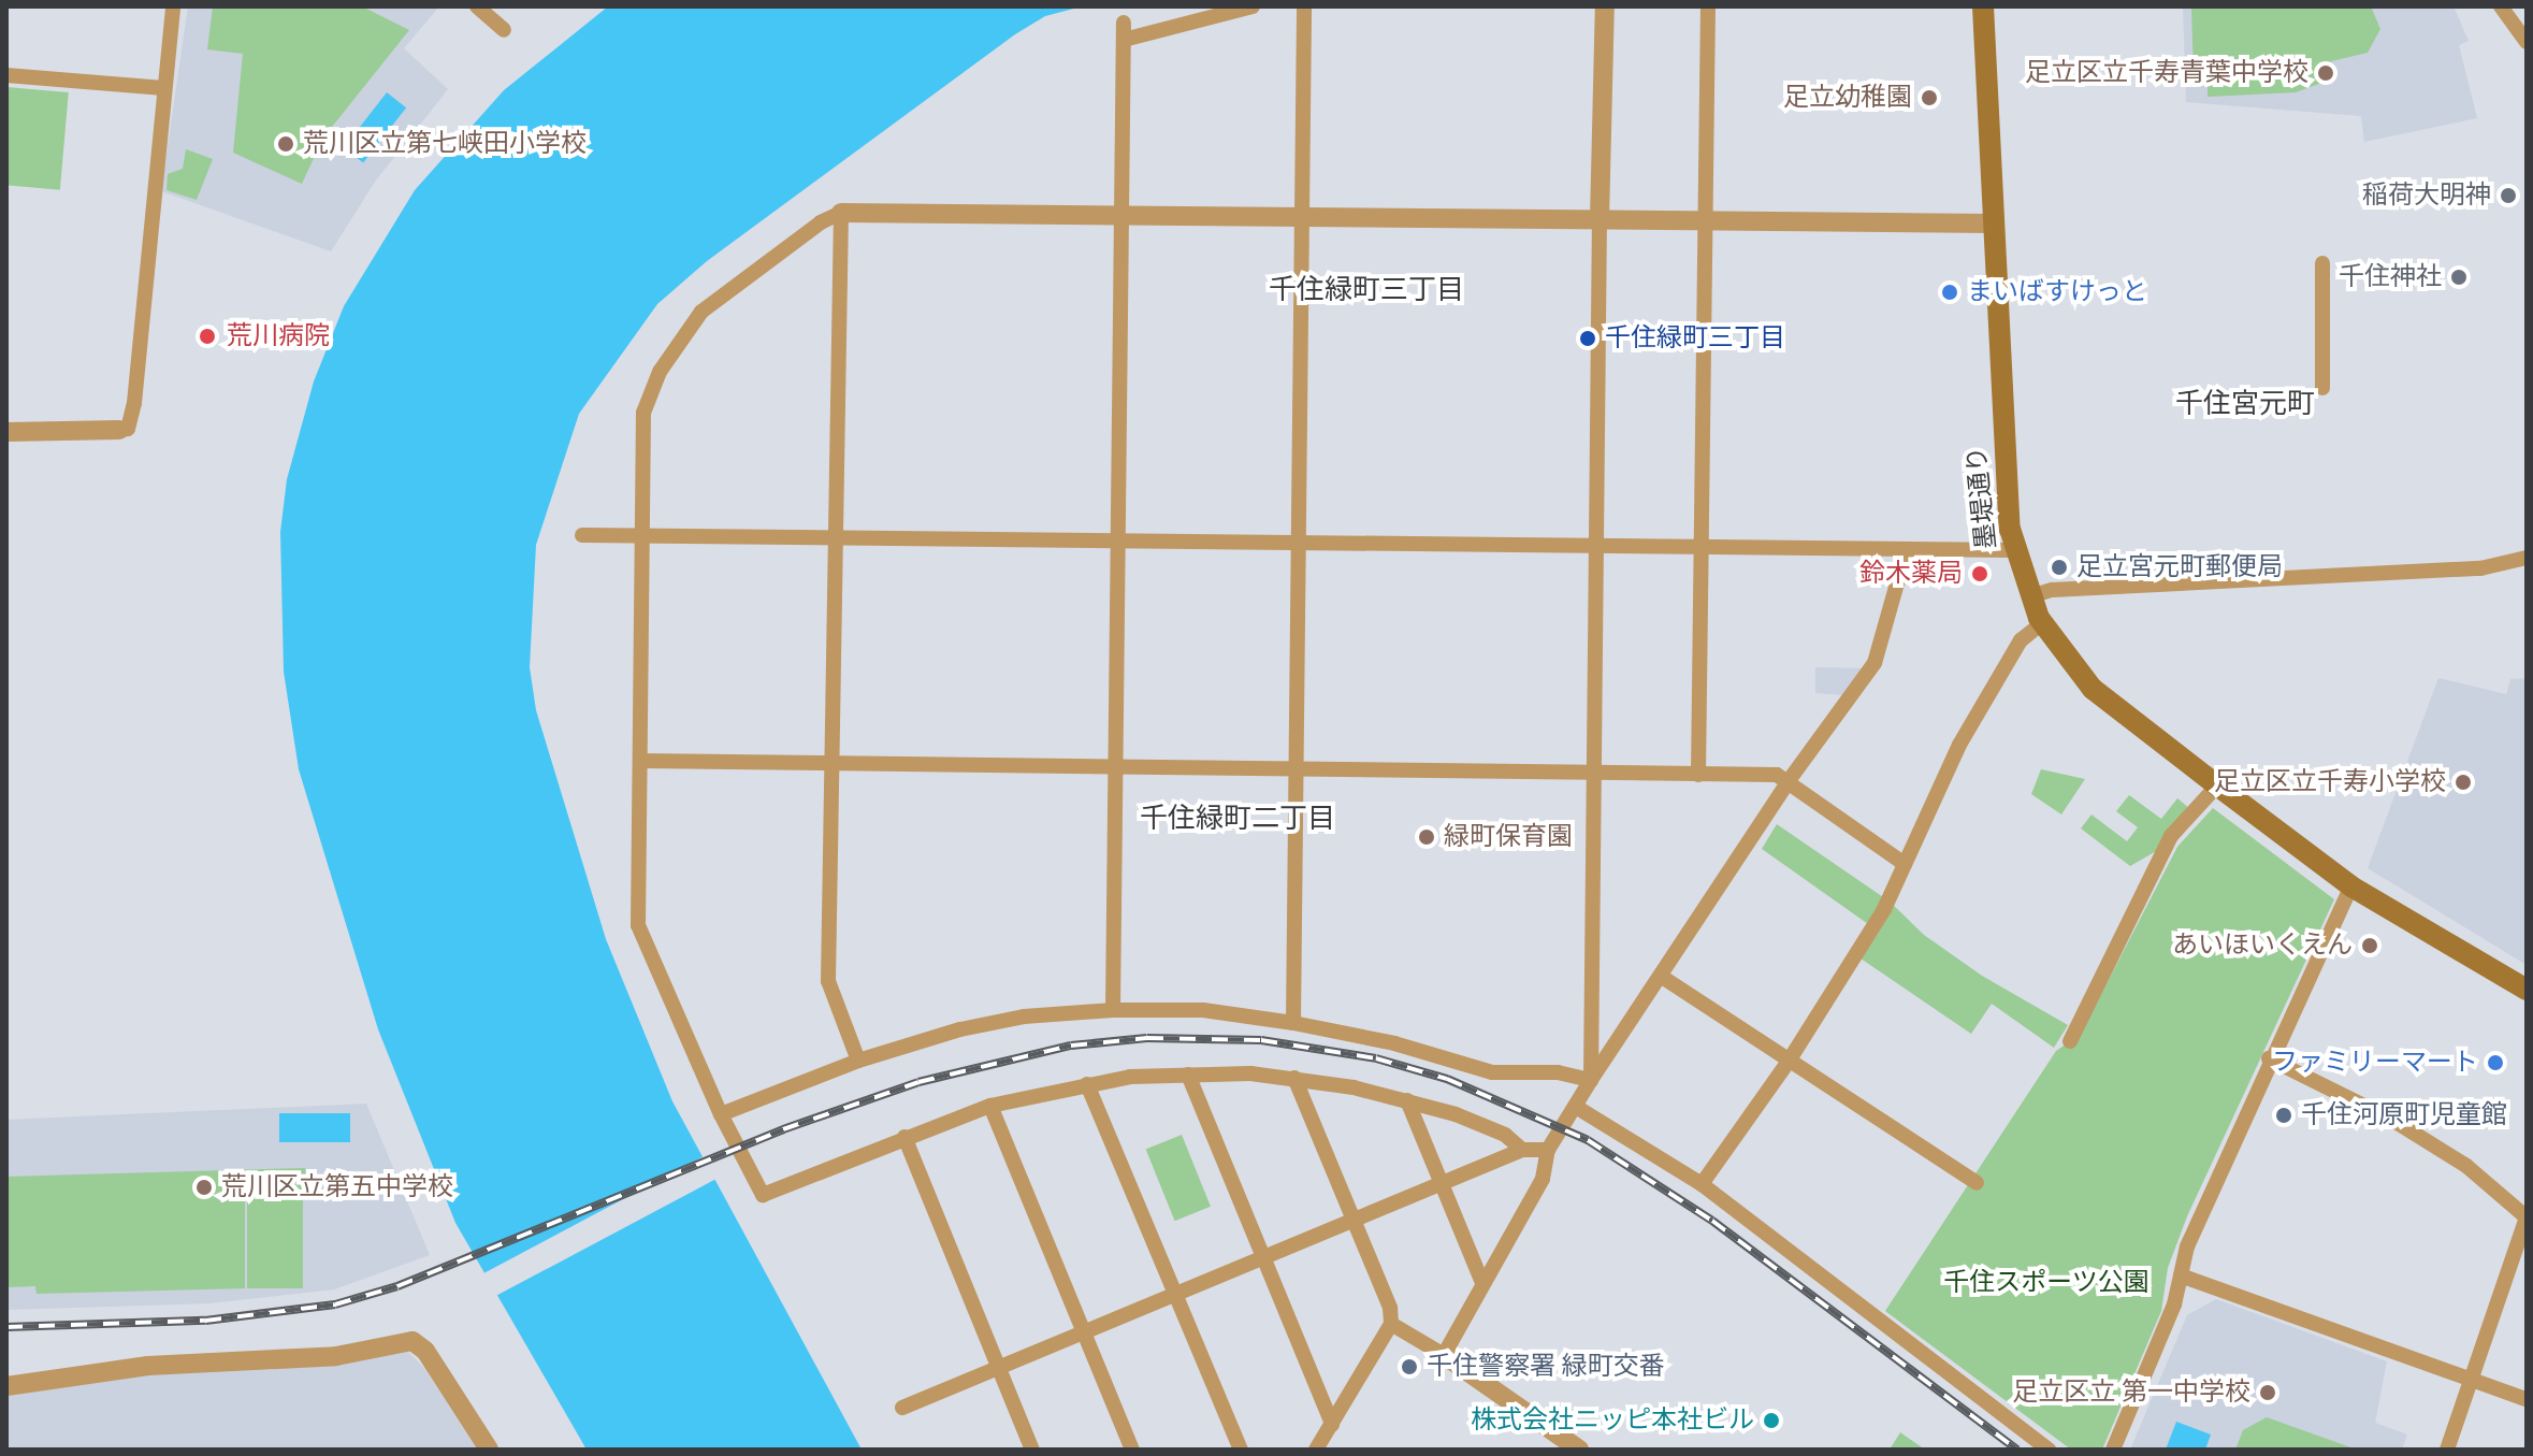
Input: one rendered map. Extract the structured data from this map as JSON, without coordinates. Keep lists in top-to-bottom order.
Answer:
{
  "streets": {
    "main road": ["墨堤通り"]
  },
  "districts": ["千住緑町三丁目", "千住宮元町", "千住緑町二丁目"],
  "parks": ["千住スポーツ公園"],
  "places": [
    "足立区立千寿青葉中学校",
    "足立幼稚園",
    "荒川区立第七峡田小学校",
    "稲荷大明神",
    "千住神社",
    "まいばすけっと",
    "荒川病院",
    "千住緑町三丁目",
    "足立宮元町郵便局",
    "鈴木薬局",
    "足立区立千寿小学校",
    "緑町保育園",
    "あいほいくえん",
    "ファミリーマート",
    "千住河原町児童館",
    "荒川区立第五中学校",
    "千住警察署 緑町交番",
    "足立区立 第一中学校",
    "株式会社ニッピ本社ビル"
  ]
}
